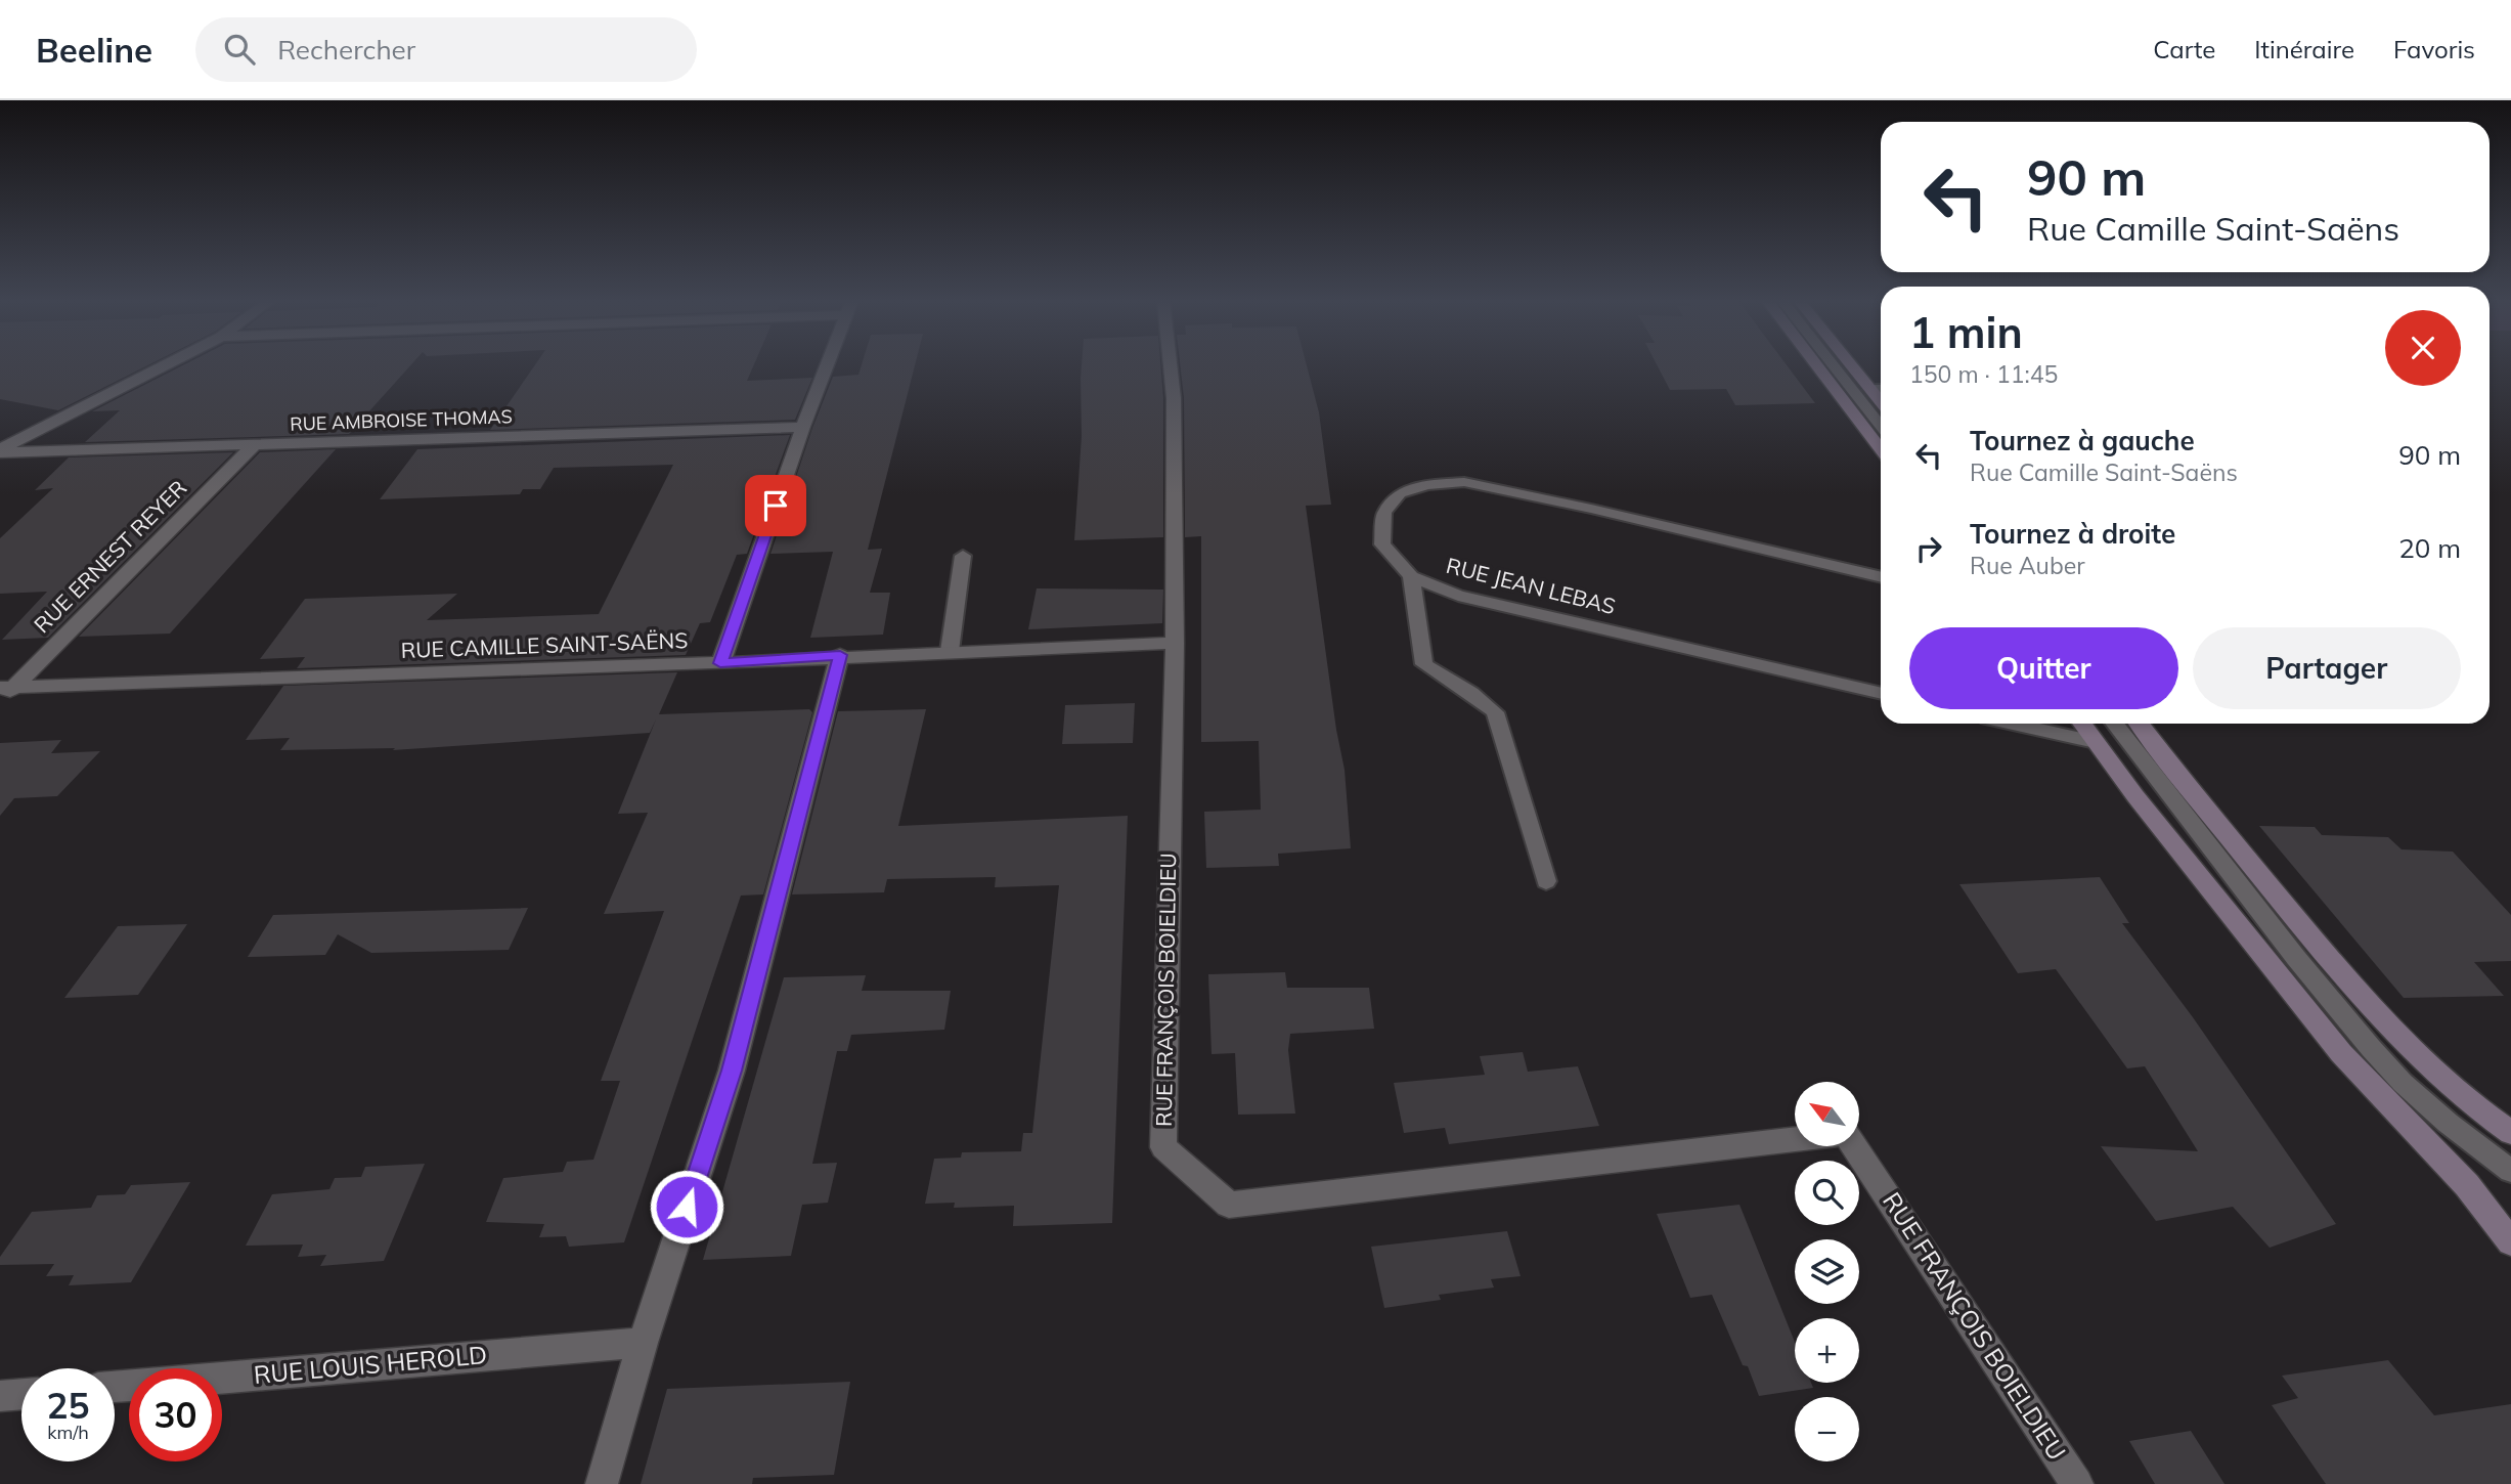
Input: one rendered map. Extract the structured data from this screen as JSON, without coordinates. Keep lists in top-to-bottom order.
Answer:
{
  "streets": {
    "street": [
      "RUE AMBROISE THOMAS",
      "RUE ERNEST REYER",
      "RUE CAMILLE SAINT-SAËNS",
      "RUE FRANÇOIS BOIELDIEU",
      "RUE LOUIS HEROLD"
    ],
    "lane": ["RUE JEAN LEBAS"]
  },
  "crossings": [
    ["RUE AMBROISE THOMAS", "RUE ERNEST REYER"],
    ["RUE ERNEST REYER", "RUE CAMILLE SAINT-SAËNS"],
    ["RUE CAMILLE SAINT-SAËNS", "RUE FRANÇOIS BOIELDIEU"]
  ],
  "north": "top left",
  "page": {
    "header": "Beeline",
    "search": "Rechercher",
    "nav": ["Carte", "Itinéraire", "Favoris"],
    "turn": ["90 m", "Rue Camille Saint-Saëns"],
    "heading": ["1 min", "150 m · 11:45"],
    "list": [
      {
        "name": "Tournez à gauche",
        "note": "Rue Camille Saint-Saëns",
        "value": "90 m"
      },
      {
        "name": "Tournez à droite",
        "note": "Rue Auber",
        "value": "20 m"
      }
    ],
    "buttons": ["Quitter", "Partager"],
    "map_buttons": ["+", "−"],
    "speed": "25 km/h",
    "limit": "30"
  }
}
